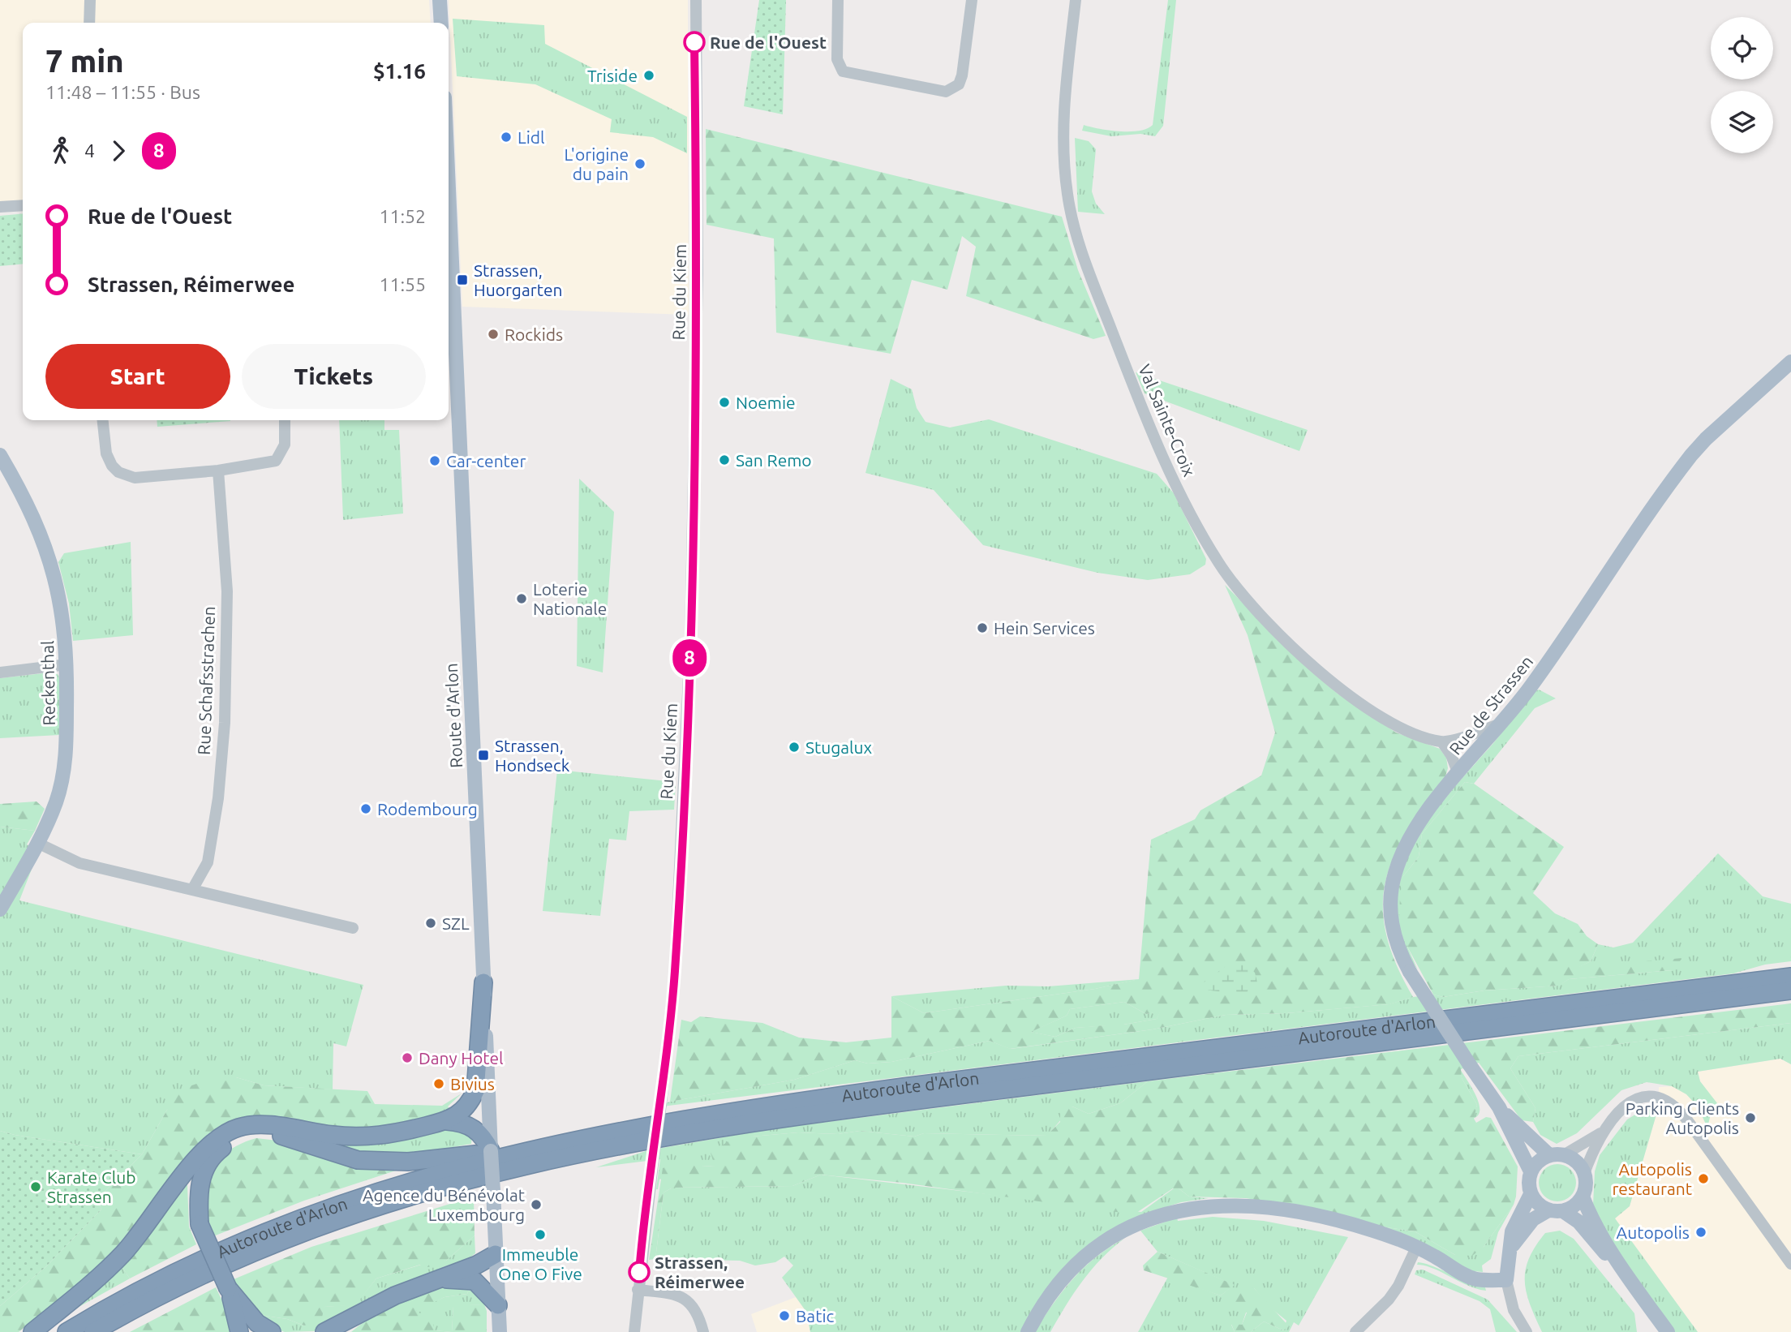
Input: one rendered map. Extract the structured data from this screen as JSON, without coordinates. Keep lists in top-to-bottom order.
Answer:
{
  "streets": {
    "highway": ["Autoroute d'Arlon"],
    "main road": ["Reckenthal", "Rue de Strassen", "Route d'Arlon"],
    "street": ["Rue du Kiem", "Val Sainte-Croix", "Rue Schafsstrachen"]
  },
  "places": {
    "other": [
      "Rue de l'Ouest",
      "Triside",
      "Lidl",
      "L'origine du pain",
      "Rockids",
      "Noemie",
      "San Remo",
      "Car-center",
      "Loterie Nationale",
      "Hein Services",
      "Stugalux",
      "Rodembourg",
      "SZL",
      "Dany Hotel",
      "Bivius",
      "Parking Clients Autopolis",
      "Autopolis restaurant",
      "Karate Club Strassen",
      "Agence du Bénévolat Luxembourg",
      "Autopolis",
      "Immeuble One O Five",
      "Strassen, Réimerwee",
      "Batic"
    ],
    "transit": ["Strassen, Huorgarten", "Strassen, Hondseck"]
  },
  "lines": ["bus line 8"],
  "page": {
    "on_map": "8",
    "heading": ["7 min", "11:48 – 11:55 · Bus", "$1.16"],
    "legs": ["4", "8"],
    "list": [
      {
        "name": "Rue de l'Ouest",
        "value": "11:52"
      },
      {
        "name": "Strassen, Réimerwee",
        "value": "11:55"
      }
    ],
    "buttons": ["Start", "Tickets"]
  }
}
